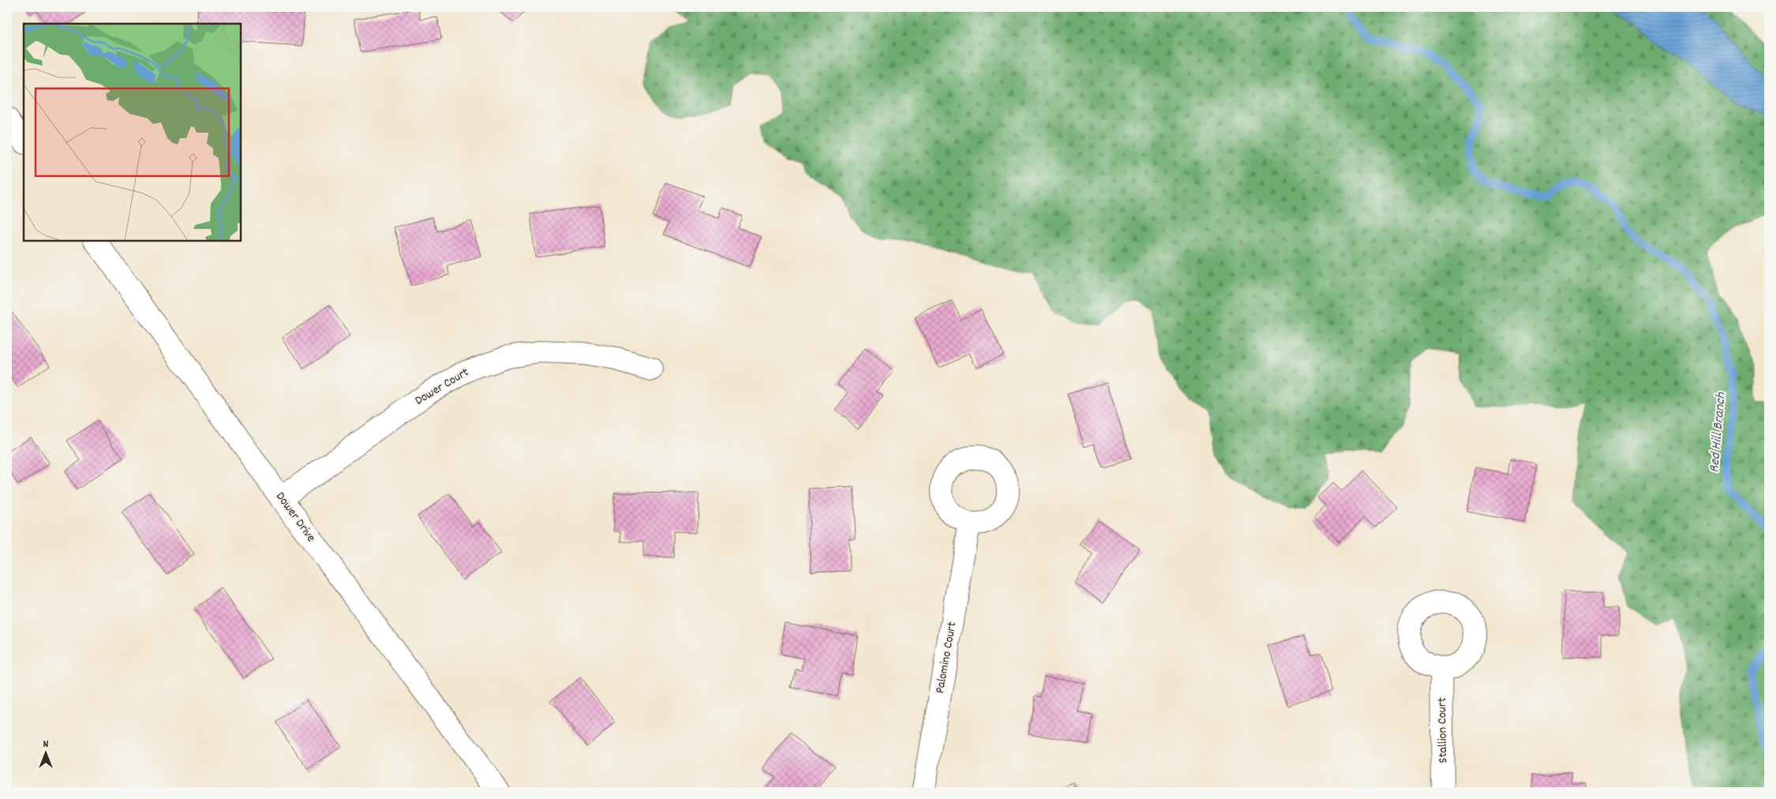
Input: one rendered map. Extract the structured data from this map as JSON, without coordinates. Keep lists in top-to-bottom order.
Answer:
{
  "streets": {
    "street": [
      "Dower Court",
      "Dower Drive",
      "Palomino Court",
      "Stallion Court"
    ]
  },
  "crossings": [
    ["Dower Court", "Dower Drive"]
  ],
  "water": ["Red Hill Branch"],
  "north": "top"
}
